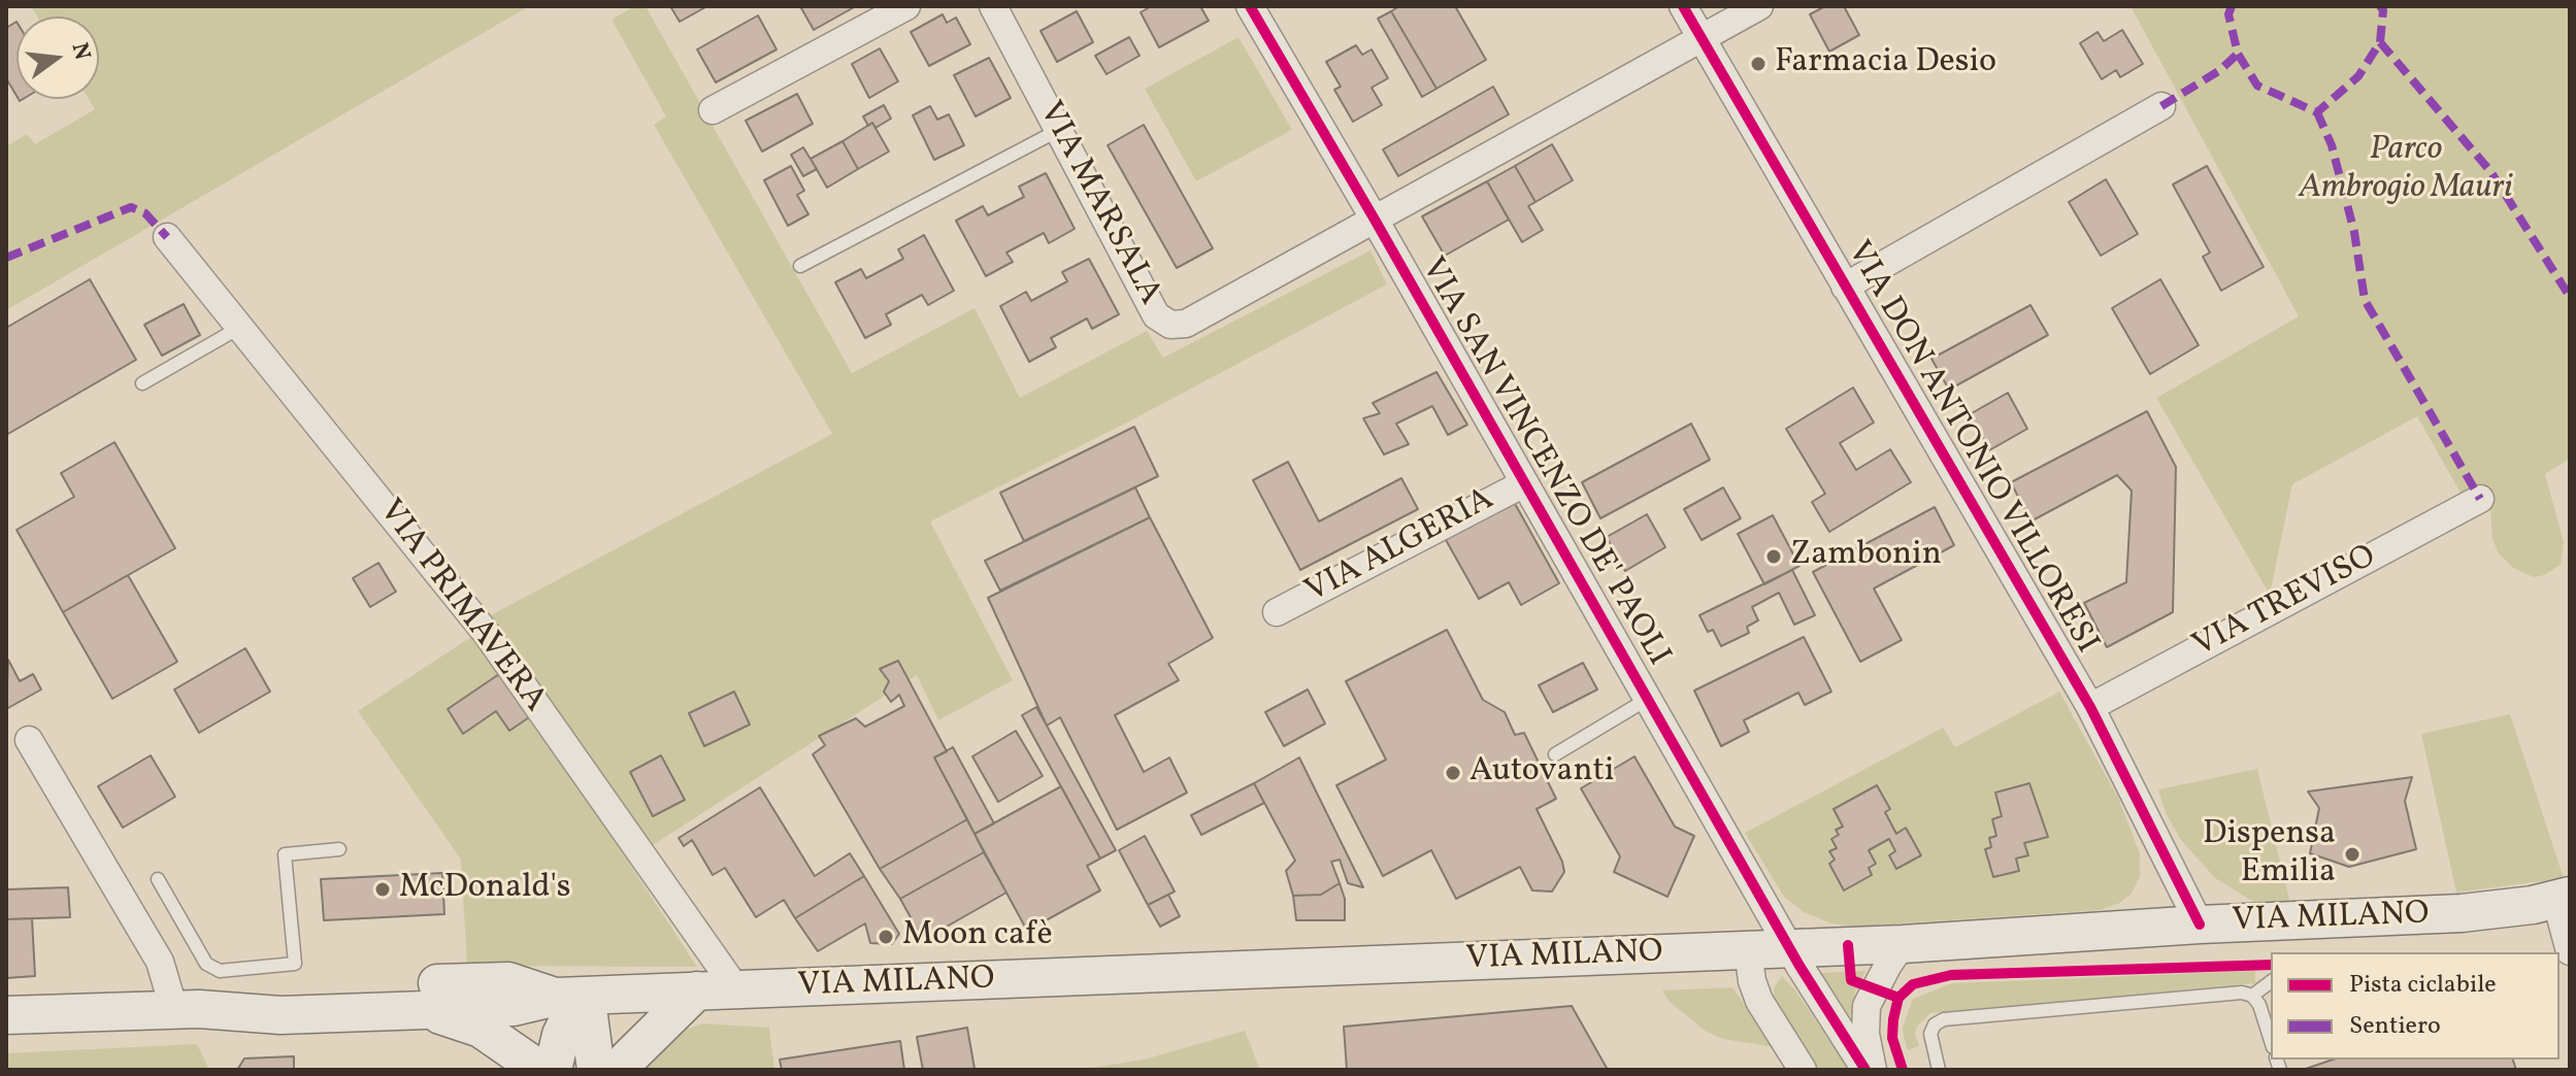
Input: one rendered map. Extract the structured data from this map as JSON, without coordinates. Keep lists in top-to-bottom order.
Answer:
{
  "streets": {
    "main road": ["VIA MILANO"],
    "street": [
      "VIA MARSALA",
      "VIA DON ANTONIO VILLORESI",
      "VIA SAN VINCENZO DE' PAOLI",
      "VIA ALGERIA",
      "VIA TREVISO",
      "VIA PRIMAVERA"
    ]
  },
  "crossings": [
    ["VIA MARSALA", "VIA SAN VINCENZO DE' PAOLI"],
    ["VIA DON ANTONIO VILLORESI", "VIA TREVISO"],
    ["VIA DON ANTONIO VILLORESI", "VIA MILANO"],
    ["VIA SAN VINCENZO DE' PAOLI", "VIA ALGERIA"],
    ["VIA SAN VINCENZO DE' PAOLI", "VIA MILANO"],
    ["VIA PRIMAVERA", "VIA MILANO"]
  ],
  "parks": ["Parco Ambrogio Mauri"],
  "places": [
    "Farmacia Desio",
    "Zambonin",
    "Autovanti",
    "Dispensa Emilia",
    "McDonald's",
    "Moon cafè"
  ],
  "legend": ["Pista ciclabile", "Sentiero"],
  "north": "right"
}
